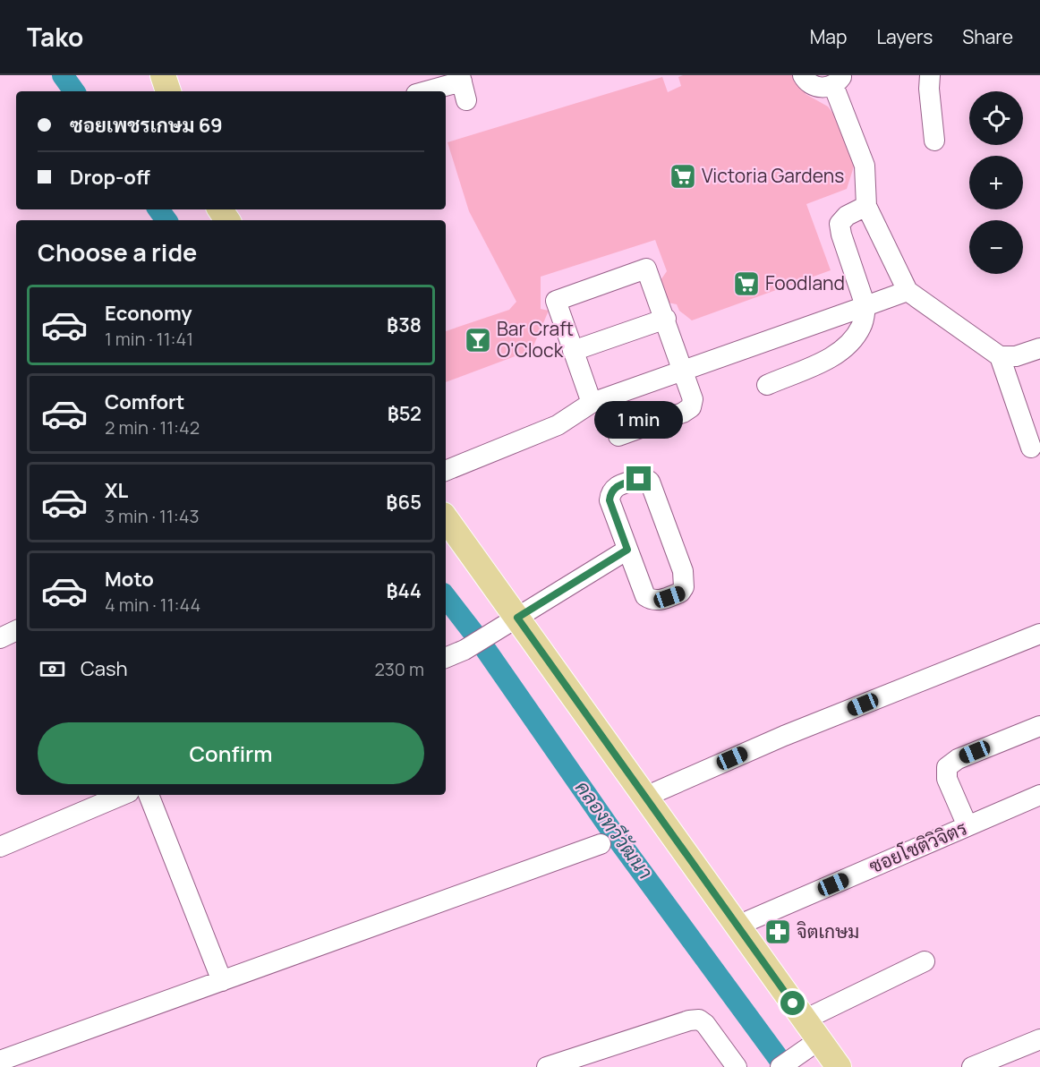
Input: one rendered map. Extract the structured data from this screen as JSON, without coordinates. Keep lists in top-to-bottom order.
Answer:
{
  "streets": {
    "street": ["ซอยโชติวิจิตร"]
  },
  "water": ["คลองทวีวัฒนา"],
  "places": {
    "supermarket": ["Victoria Gardens", "Foodland"],
    "bar": ["Bar Craft O'Clock"],
    "pharmacy": ["จิตเกษม"]
  },
  "page": {
    "header": "Tako",
    "nav": ["Map", "Layers", "Share"],
    "map_buttons": ["+", "−"],
    "banner": ["ซอยเพชรเกษม 69", "Drop-off"],
    "heading": "Choose a ride",
    "list": [
      {
        "name": "Economy",
        "note": "1 min · 11:41",
        "value": "฿38"
      },
      {
        "name": "Comfort",
        "note": "2 min · 11:42",
        "value": "฿52"
      },
      {
        "name": "XL",
        "note": "3 min · 11:43",
        "value": "฿65"
      },
      {
        "name": "Moto",
        "note": "4 min · 11:44",
        "value": "฿44"
      }
    ],
    "bubble": "1 min",
    "pay": ["Cash", "230 m"],
    "buttons": "Confirm"
  }
}
